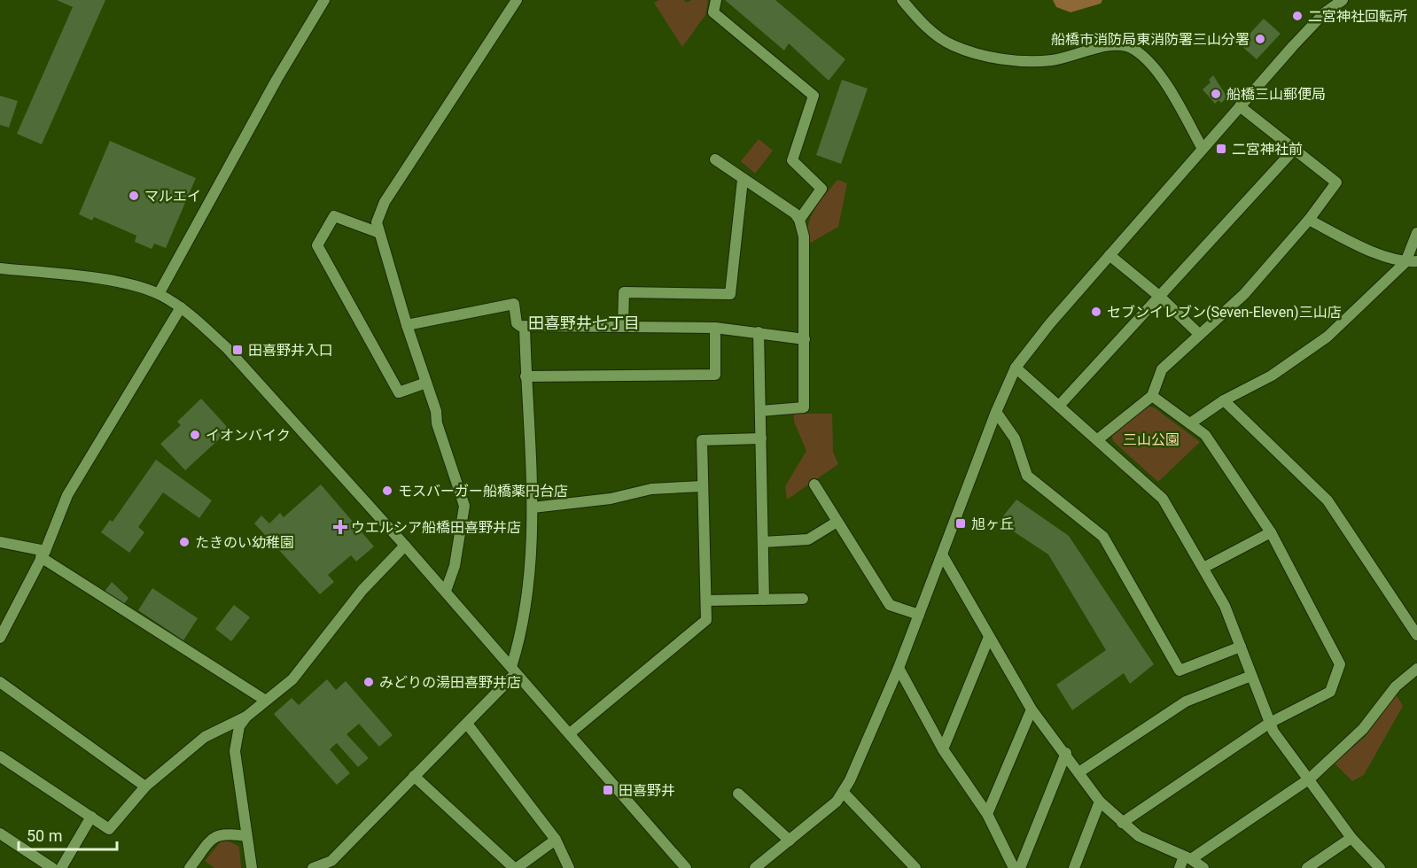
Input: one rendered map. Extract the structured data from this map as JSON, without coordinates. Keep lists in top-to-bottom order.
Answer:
{
  "districts": ["田喜野井七丁目"],
  "parks": ["三山公園"],
  "places": {
    "other": [
      "二宮神社回転所",
      "船橋市消防局東消防署三山分署",
      "船橋三山郵便局",
      "マルエイ",
      "セブンイレブン(Seven-Eleven)三山店",
      "イオンバイク",
      "モスバーガー船橋薬円台店",
      "たきのい幼稚園",
      "みどりの湯田喜野井店"
    ],
    "transit": [
      "二宮神社前",
      "田喜野井入口",
      "旭ヶ丘",
      "田喜野井"
    ],
    "health": ["ウエルシア船橋田喜野井店"]
  },
  "scale_bar": "50 m"
}
